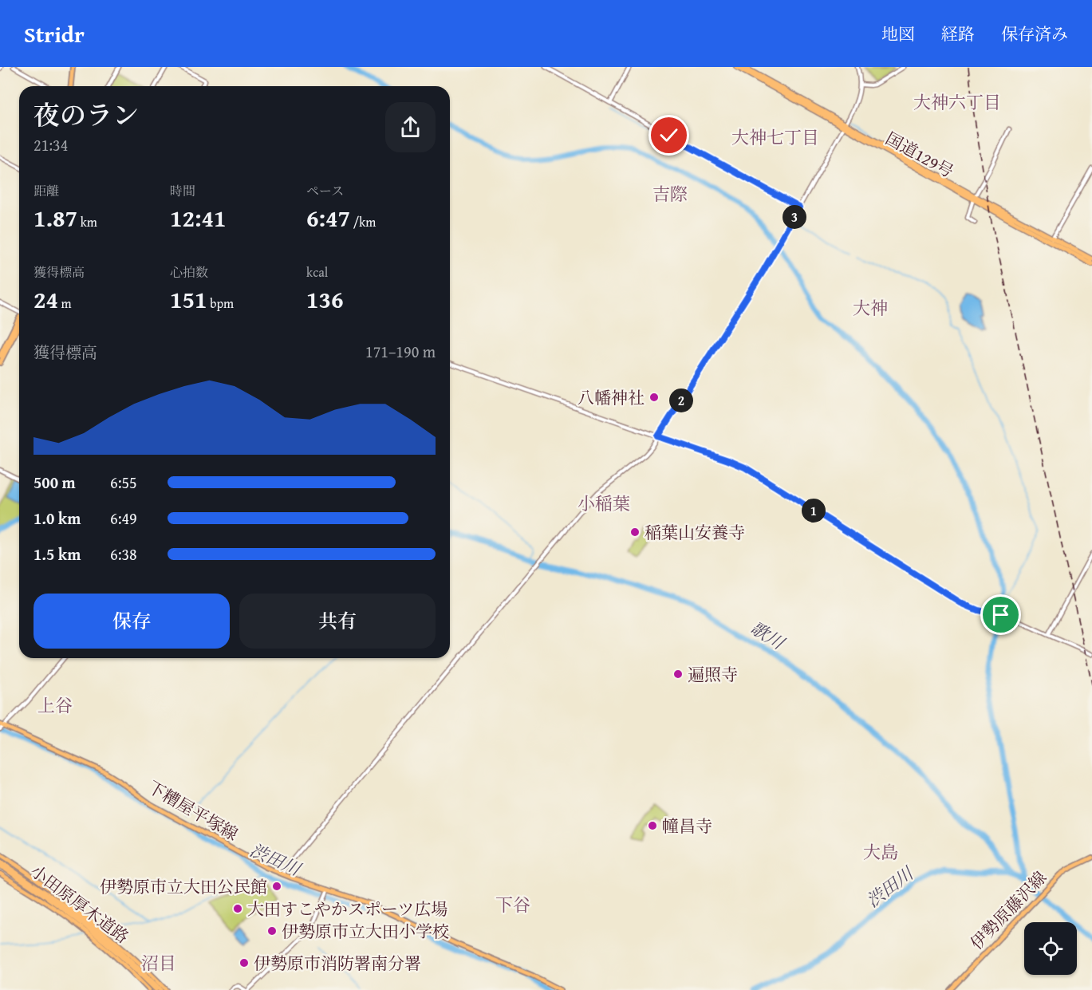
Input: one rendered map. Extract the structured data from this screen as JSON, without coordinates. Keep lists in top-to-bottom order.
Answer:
{
  "streets": {
    "highway": ["国道129号", "小田原厚木道路"],
    "main road": ["下糟屋平塚線", "伊勢原藤沢線"]
  },
  "districts": [
    "大神六丁目",
    "大神七丁目",
    "吉際",
    "大神",
    "小稲葉",
    "上谷",
    "大島",
    "下谷",
    "沼目"
  ],
  "water": ["歌川", "渋田川"],
  "places": [
    "八幡神社",
    "稲葉山安養寺",
    "遍照寺",
    "幢昌寺",
    "伊勢原市立大田公民館",
    "大田すこやかスポーツ広場",
    "伊勢原市立大田小学校",
    "伊勢原市消防署南分署"
  ],
  "page": {
    "header": "Stridr",
    "nav": ["地図", "経路", "保存済み"],
    "heading": ["夜のラン", "21:34"],
    "stats": [
      ["距離", "1.87 km"],
      ["時間", "12:41"],
      ["ペース", "6:47 /km"],
      ["獲得標高", "24 m"],
      ["心拍数", "151 bpm"],
      ["kcal", "136"]
    ],
    "pins": ["3", "2", "1"],
    "chart": ["獲得標高", "171–190 m"],
    "list": [
      {
        "name": "500 m",
        "note": "6:55"
      },
      {
        "name": "1.0 km",
        "note": "6:49"
      },
      {
        "name": "1.5 km",
        "note": "6:38"
      }
    ],
    "buttons": ["保存", "共有"]
  }
}
